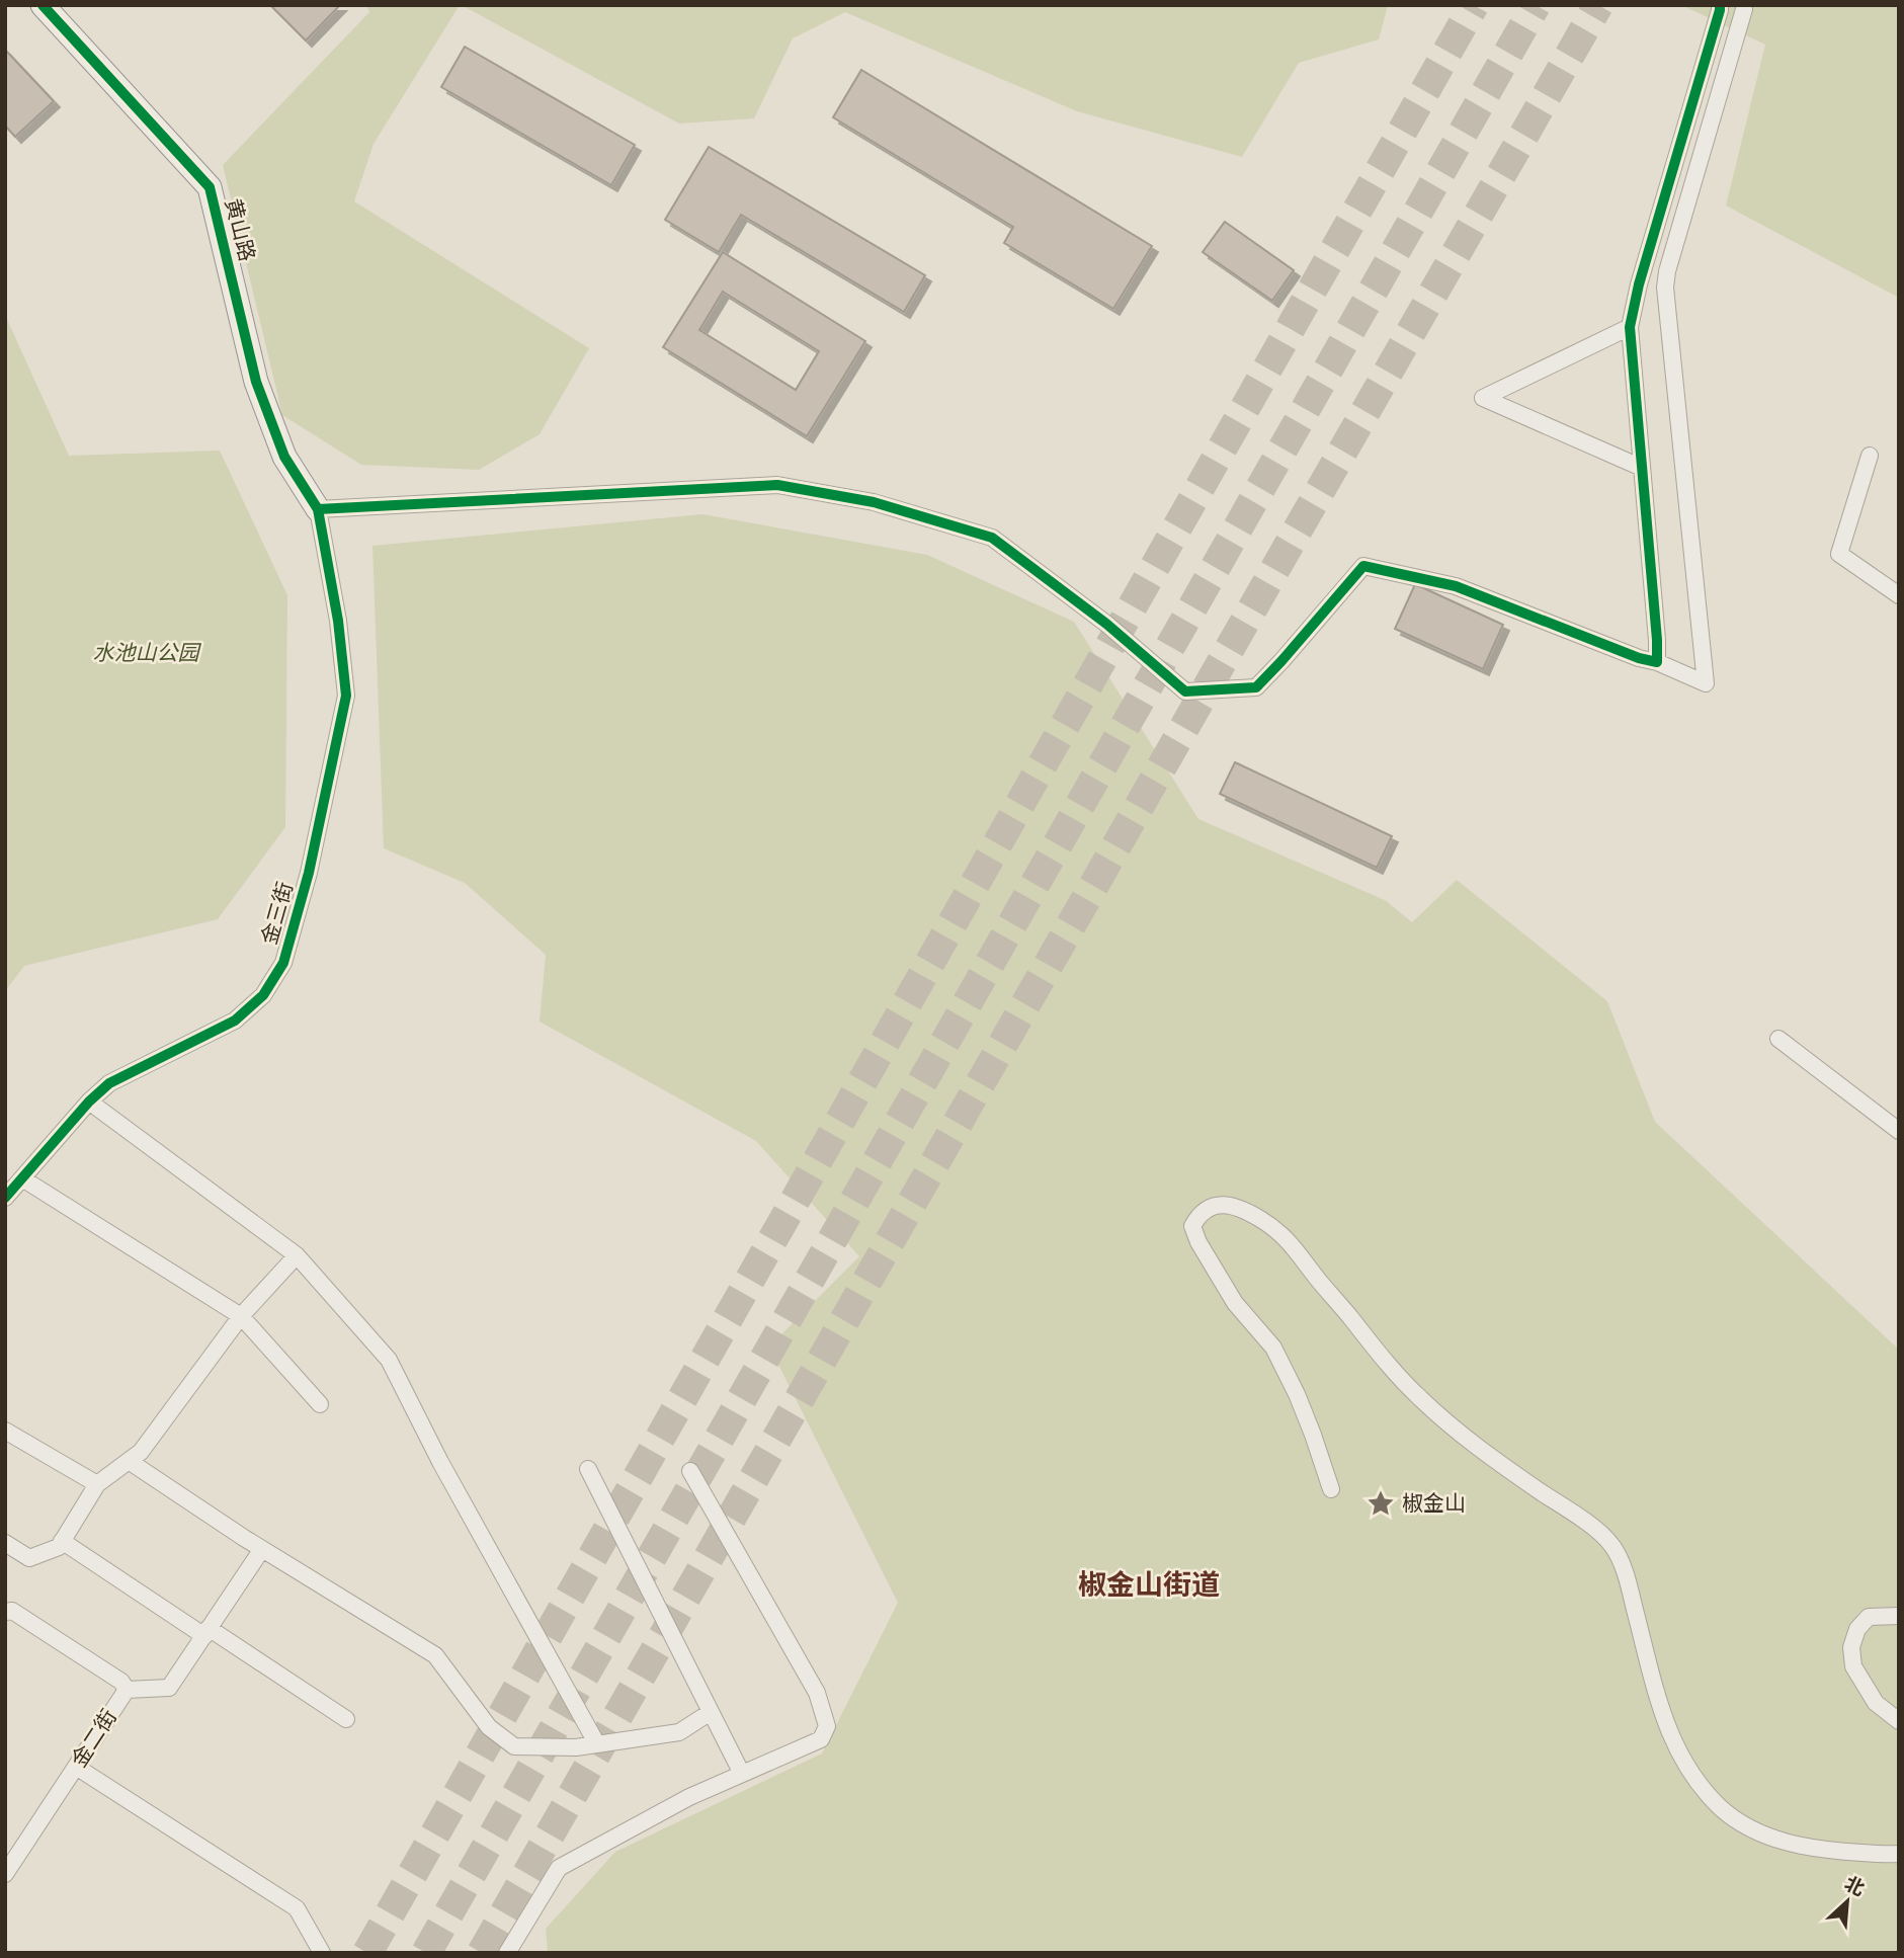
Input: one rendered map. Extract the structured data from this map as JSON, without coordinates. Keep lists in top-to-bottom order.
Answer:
{
  "streets": {
    "street": ["黄山路", "金三街", "金二街"]
  },
  "crossings": [
    ["黄山路", "金三街"]
  ],
  "districts": ["椒金山街道"],
  "parks": ["水池山公园"],
  "places": {
    "place": ["椒金山"]
  },
  "north": "top right"
}
